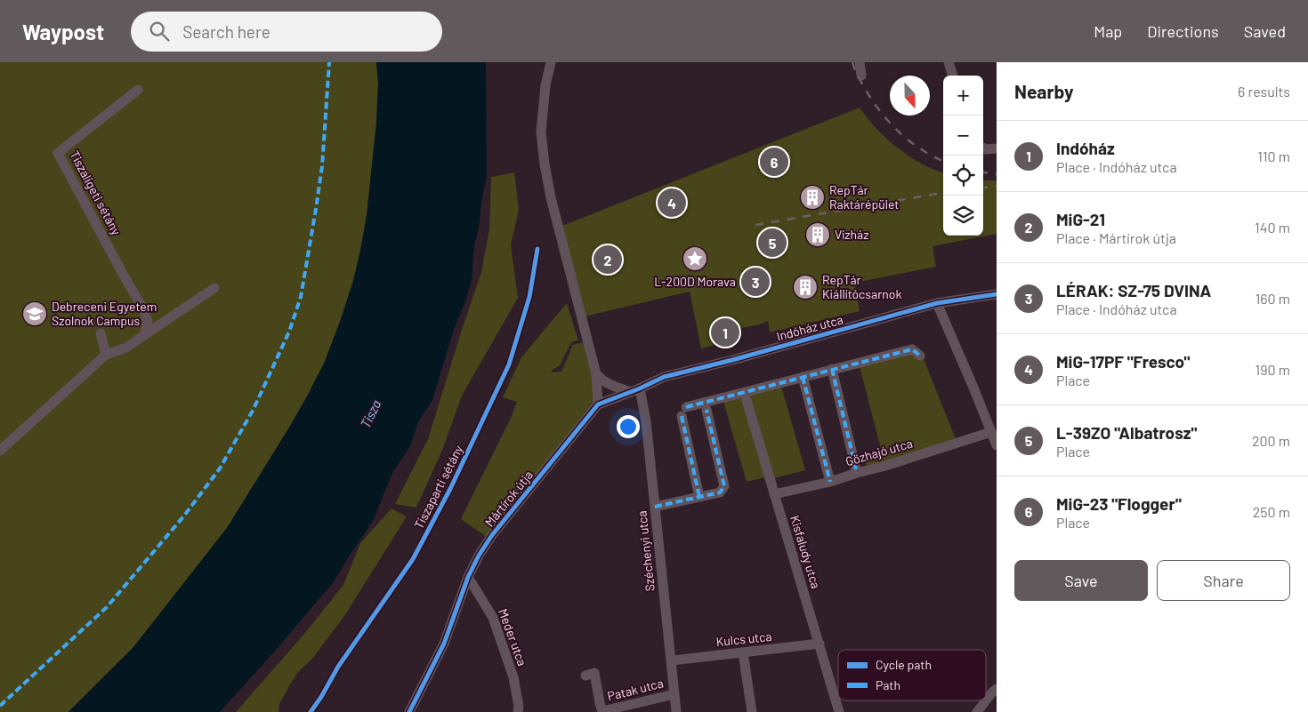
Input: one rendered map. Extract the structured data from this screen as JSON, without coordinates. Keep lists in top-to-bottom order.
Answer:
{
  "streets": {
    "street": [
      "Tiszaligeti sétány",
      "Indóház utca",
      "Gőzhajó utca",
      "Mártírok útja",
      "Széchenyi utca",
      "Kisfaludy utca",
      "Meder utca",
      "Kulcs utca",
      "Patak utca"
    ],
    "cycle path": ["Tiszaparti sétány"]
  },
  "crossings": [
    ["Indóház utca", "Mártírok útja"],
    ["Indóház utca", "Széchenyi utca"],
    ["Gőzhajó utca", "Kisfaludy utca"],
    ["Mártírok útja", "Meder utca"],
    ["Széchenyi utca", "Kulcs utca"],
    ["Széchenyi utca", "Patak utca"],
    ["Kisfaludy utca", "Kulcs utca"]
  ],
  "water": ["Tisza"],
  "places": {
    "building": ["RepTár Raktárépület", "Vízház", "RepTár Kiállítócsarnok"],
    "place": ["L-200D Morava"],
    "school or university": ["Debreceni Egyetem Szolnok Campus"]
  },
  "legend": ["Cycle path", "Path"],
  "north": "bottom",
  "page": {
    "header": "Waypost",
    "search": "Search here",
    "nav": ["Map", "Directions", "Saved"],
    "heading": ["Nearby", "6 results"],
    "map_buttons": ["+", "−"],
    "list": [
      {
        "mark": "1",
        "name": "Indóház",
        "note": "Place · Indóház utca",
        "value": "110 m"
      },
      {
        "mark": "2",
        "name": "MiG-21",
        "note": "Place · Mártírok útja",
        "value": "140 m"
      },
      {
        "mark": "3",
        "name": "LÉRAK: SZ-75 DVINA",
        "note": "Place · Indóház utca",
        "value": "160 m"
      },
      {
        "mark": "4",
        "name": "MiG-17PF \"Fresco\"",
        "note": "Place",
        "value": "190 m"
      },
      {
        "mark": "5",
        "name": "L-39ZO \"Albatrosz\"",
        "note": "Place",
        "value": "200 m"
      },
      {
        "mark": "6",
        "name": "MiG-23 \"Flogger\"",
        "note": "Place",
        "value": "250 m"
      }
    ],
    "pins": [
      "6",
      "4",
      "5",
      "2",
      "3",
      "1"
    ],
    "buttons": ["Save", "Share"]
  }
}
